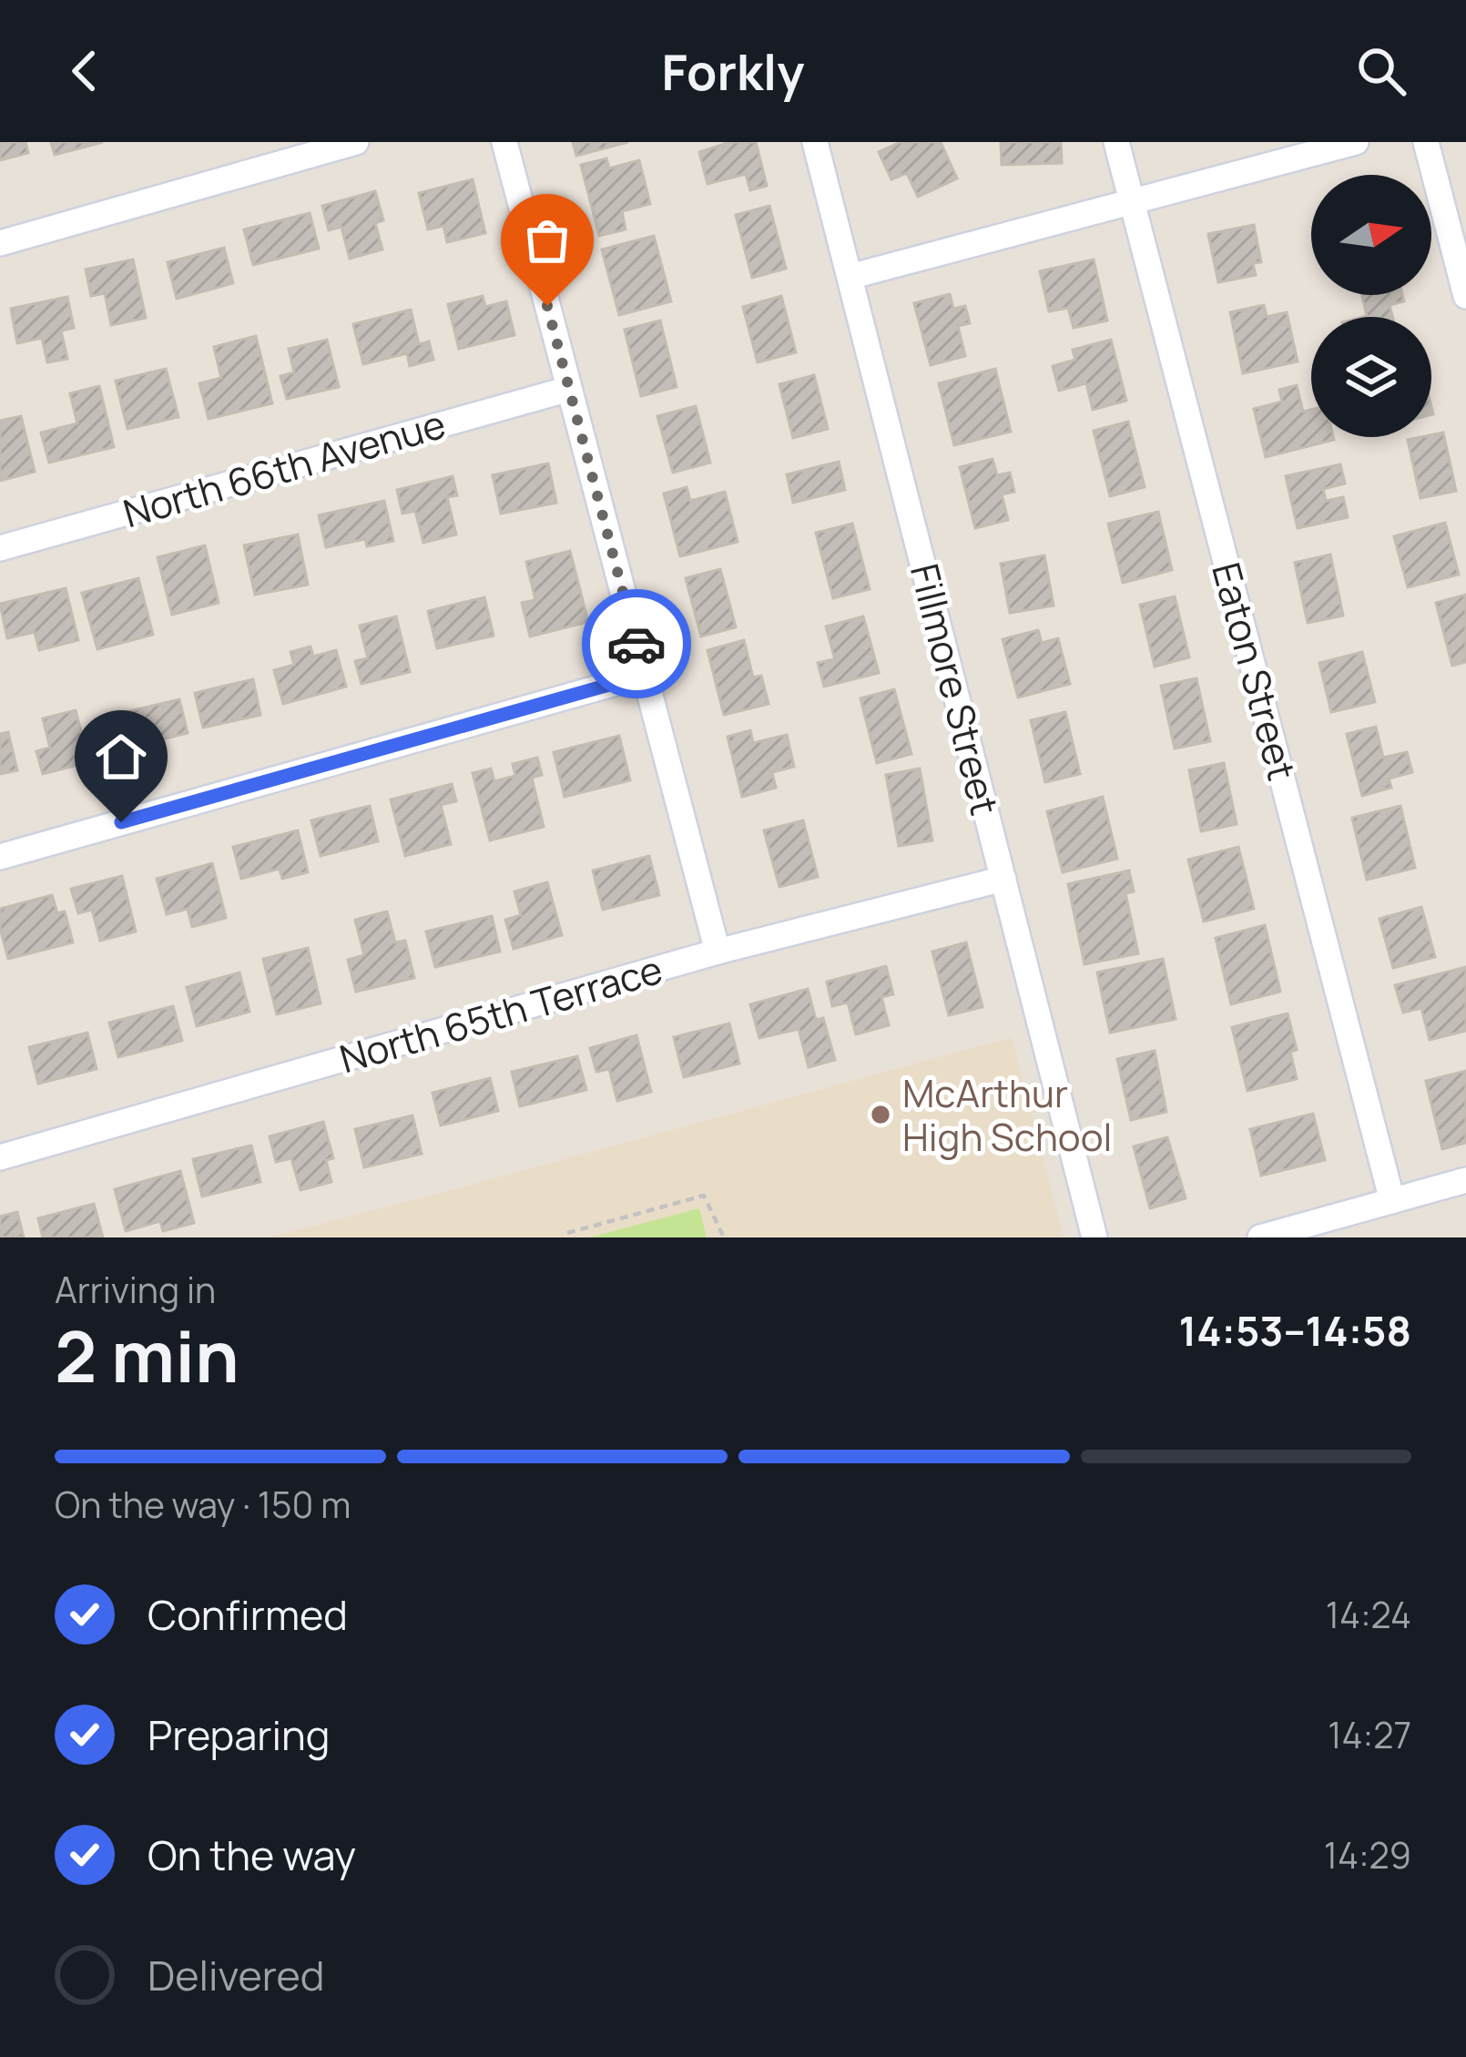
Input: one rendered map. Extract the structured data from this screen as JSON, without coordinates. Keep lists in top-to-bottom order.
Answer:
{
  "streets": {
    "street": [
      "North 66th Avenue",
      "Eaton Street",
      "Fillmore Street",
      "North 65th Terrace"
    ]
  },
  "crossings": [
    ["Fillmore Street", "North 65th Terrace"]
  ],
  "places": ["McArthur High School"],
  "north": "right",
  "page": {
    "header": "Forkly",
    "heading": ["2 min", "Arriving in", "14:53–14:58"],
    "bar": "On the way · 150 m",
    "list": [
      ["Confirmed", "14:24"],
      ["Preparing", "14:27"],
      ["On the way", "14:29"],
      "Delivered"
    ]
  }
}
